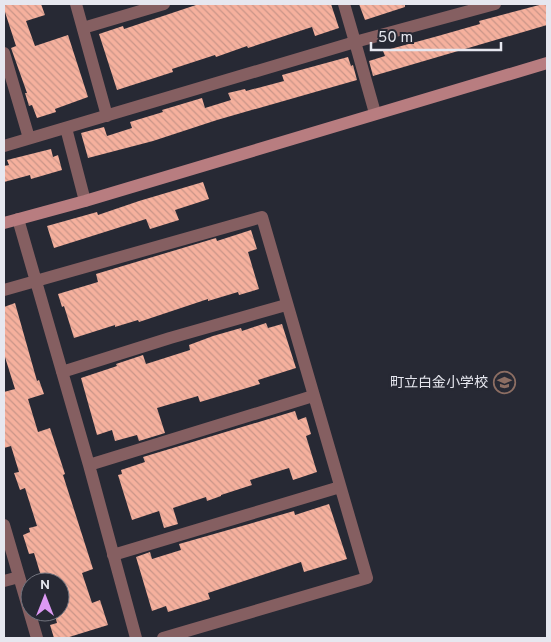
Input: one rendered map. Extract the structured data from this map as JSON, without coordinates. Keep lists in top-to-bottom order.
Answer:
{
  "places": {
    "school or university": ["町立白金小学校"]
  },
  "scale_bar": "50 m",
  "north": "top"
}
